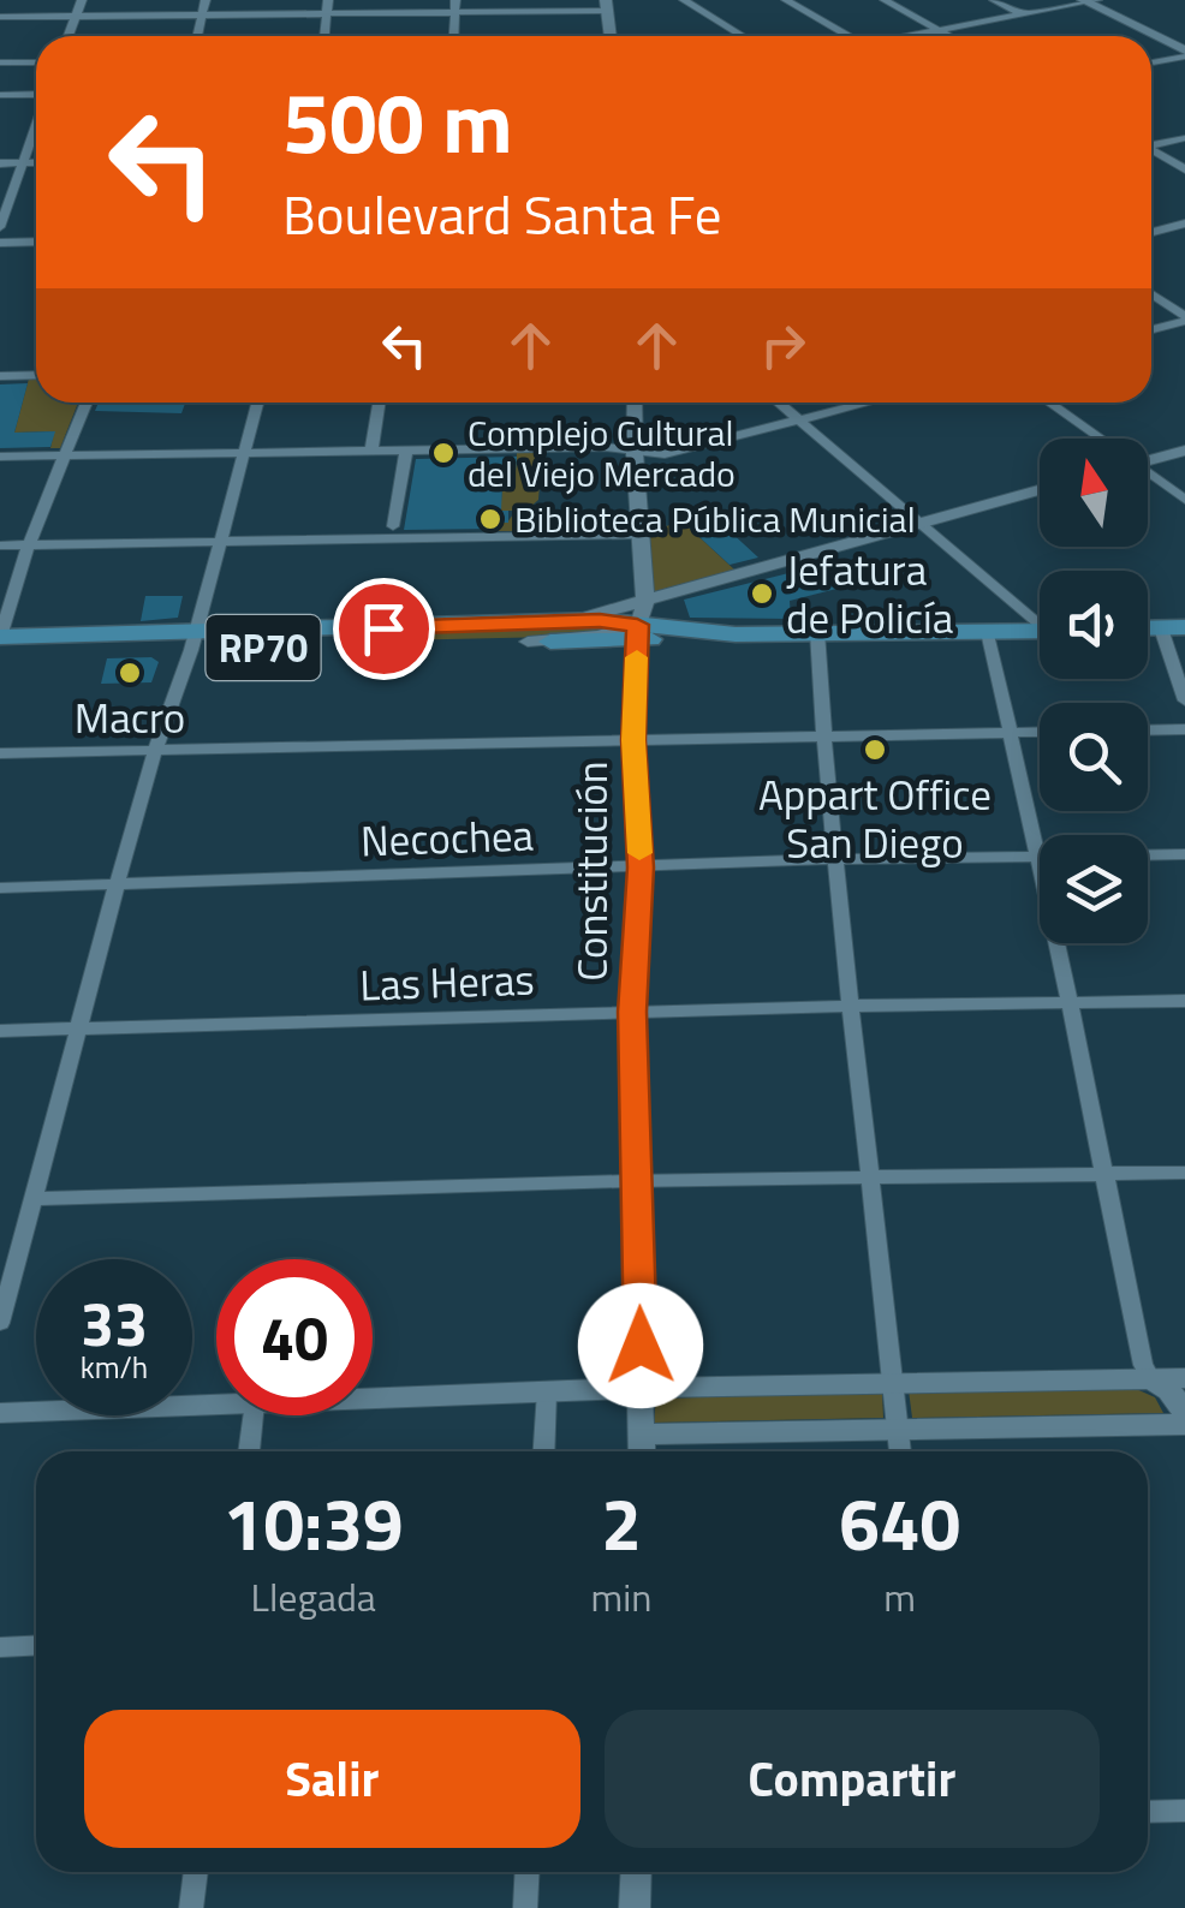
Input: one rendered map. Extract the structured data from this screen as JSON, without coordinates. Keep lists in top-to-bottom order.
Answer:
{
  "streets": {
    "main road": ["RP70"],
    "street": ["Necochea", "Constitución", "Las Heras"]
  },
  "crossings": [
    ["RP70", "Constitución"],
    ["Necochea", "Constitución"],
    ["Constitución", "Las Heras"]
  ],
  "places": [
    "Complejo Cultural del Viejo Mercado",
    "Biblioteca Pública Municial",
    "Jefatura de Policía",
    "Macro",
    "Appart Office San Diego"
  ],
  "north": "top",
  "page": {
    "turn": ["500 m", "Boulevard Santa Fe"],
    "speed": "33 km/h",
    "limit": "40",
    "eta": [
      "10:39",
      "Llegada",
      "2",
      "min",
      "640",
      "m"
    ],
    "buttons": ["Salir", "Compartir"]
  }
}
